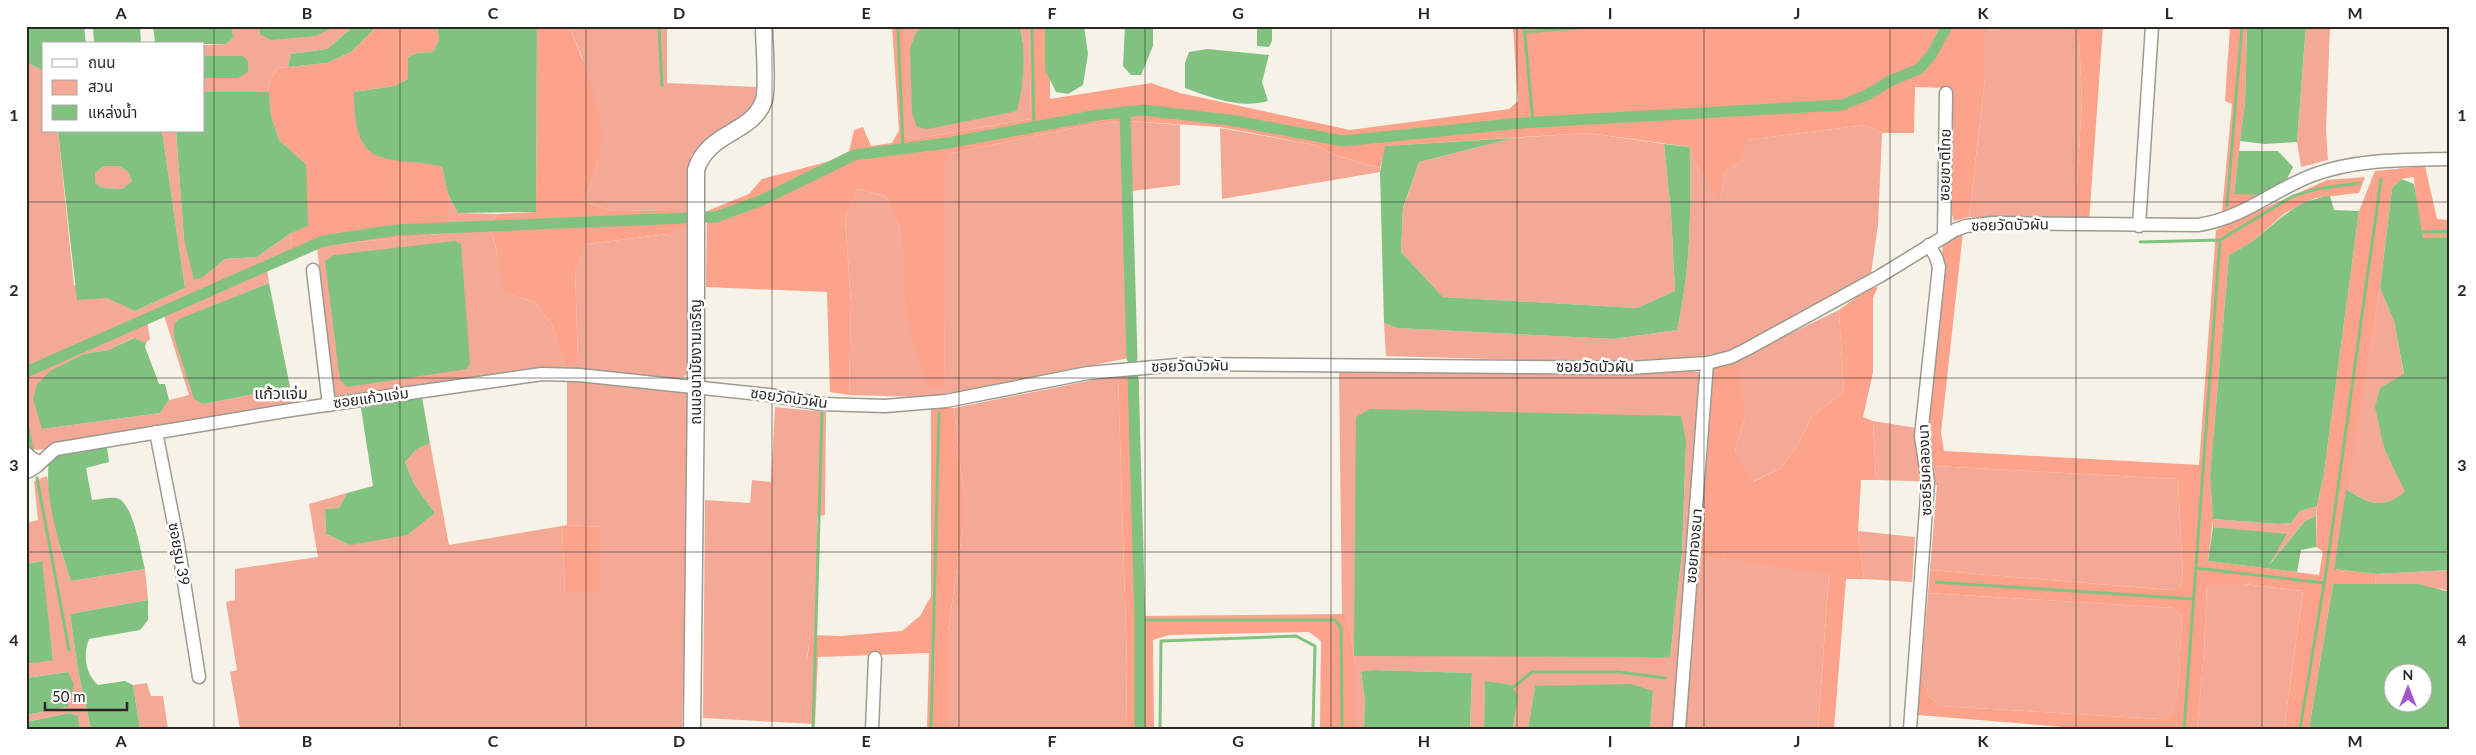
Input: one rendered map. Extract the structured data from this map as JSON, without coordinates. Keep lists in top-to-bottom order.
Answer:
{
  "streets": {
    "street": [
      "ซอยชาติไทย",
      "ซอยวัดบัวผัน",
      "ถนนอนามัยงามเจริญ",
      "ซอยแก้วแจ่ม",
      "ซอยริมคลองนา",
      "ซอยทองธนา",
      "ซอยรูม 39"
    ]
  },
  "crossings": [
    ["ซอยชาติไทย", "ซอยวัดบัวผัน"],
    ["ซอยวัดบัวผัน", "ถนนอนามัยงามเจริญ"],
    ["ซอยวัดบัวผัน", "ซอยแก้วแจ่ม"],
    ["ซอยวัดบัวผัน", "ซอยริมคลองนา"],
    ["ซอยวัดบัวผัน", "ซอยทองธนา"],
    ["ถนนอนามัยงามเจริญ", "ซอยแก้วแจ่ม"],
    ["ซอยแก้วแจ่ม", "ซอยรูม 39"]
  ],
  "districts": ["แก้วแจ่ม"],
  "legend": ["ถนน", "สวน", "แหล่งน้ำ"],
  "scale_bar": "50 m",
  "north": "top",
  "grid": {
    "columns": [
      "A",
      "B",
      "C",
      "D",
      "E",
      "F",
      "G",
      "H",
      "I",
      "J",
      "K",
      "L",
      "M"
    ],
    "rows": [
      "1",
      "2",
      "3",
      "4"
    ]
  }
}
